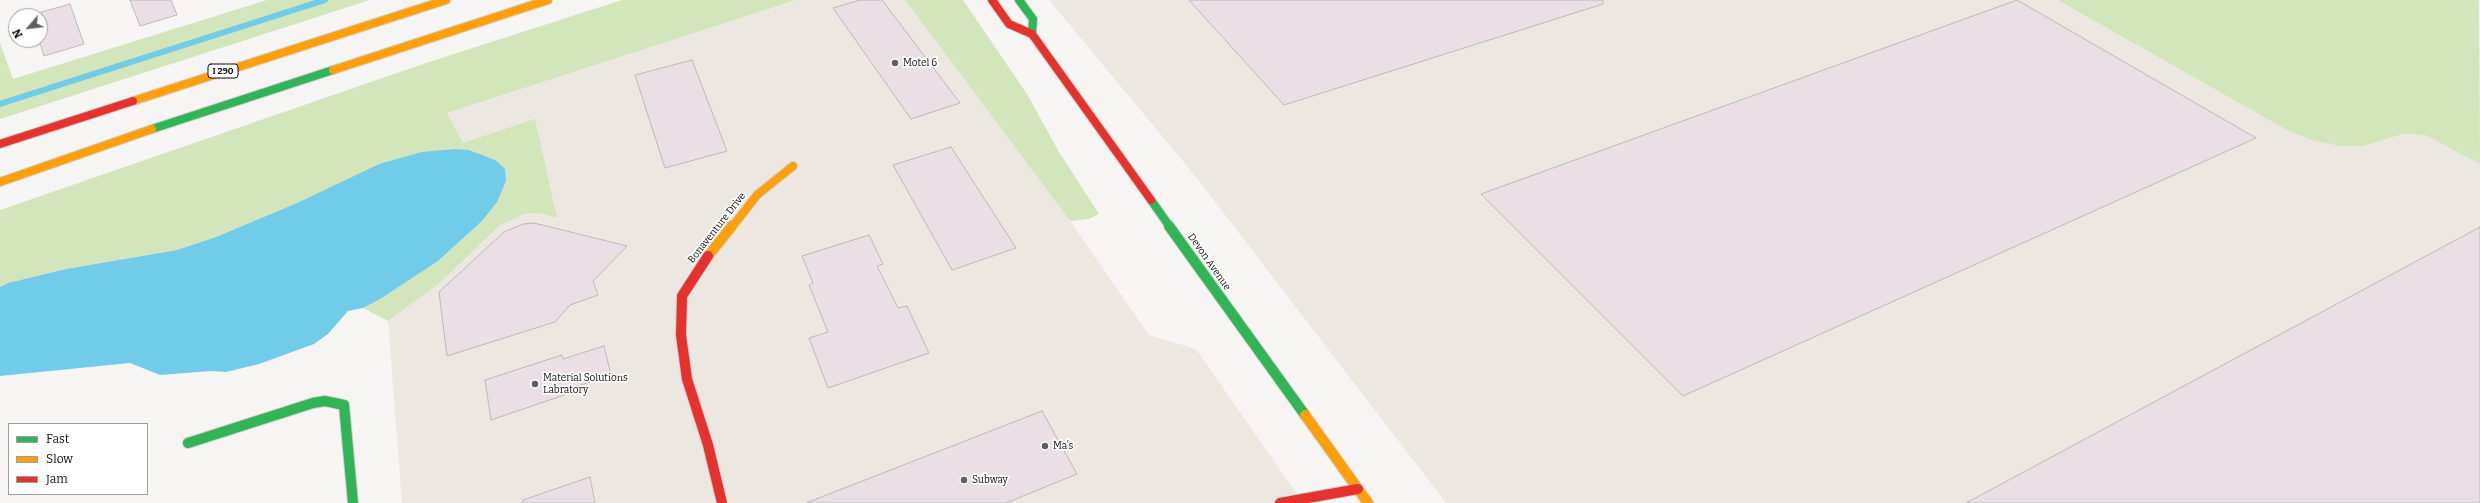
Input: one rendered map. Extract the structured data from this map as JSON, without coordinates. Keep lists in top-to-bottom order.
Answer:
{
  "streets": {
    "main road": ["I 290", "Bonaventure Drive", "Devon Avenue"]
  },
  "places": [
    "Motel 6",
    "Material Solutions Labratory",
    "Ma's",
    "Subway"
  ],
  "legend": ["Fast", "Slow", "Jam"],
  "north": "bottom left"
}
